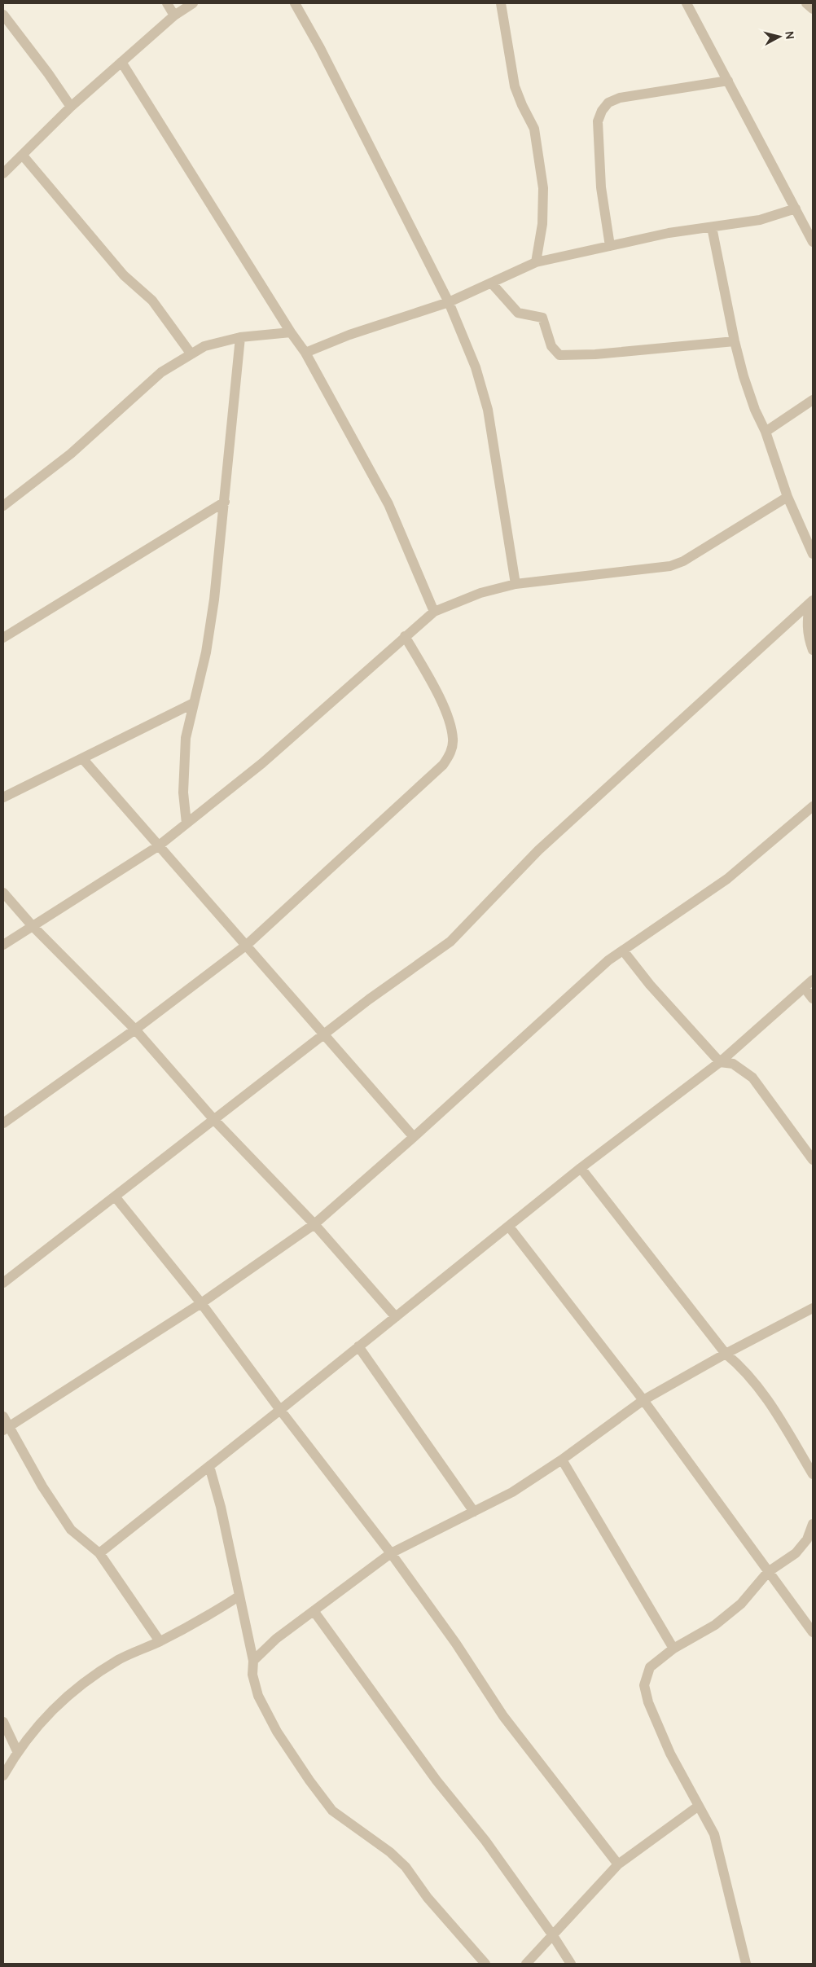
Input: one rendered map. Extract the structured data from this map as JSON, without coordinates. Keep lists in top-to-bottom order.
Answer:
{
  "north": "right"
}
